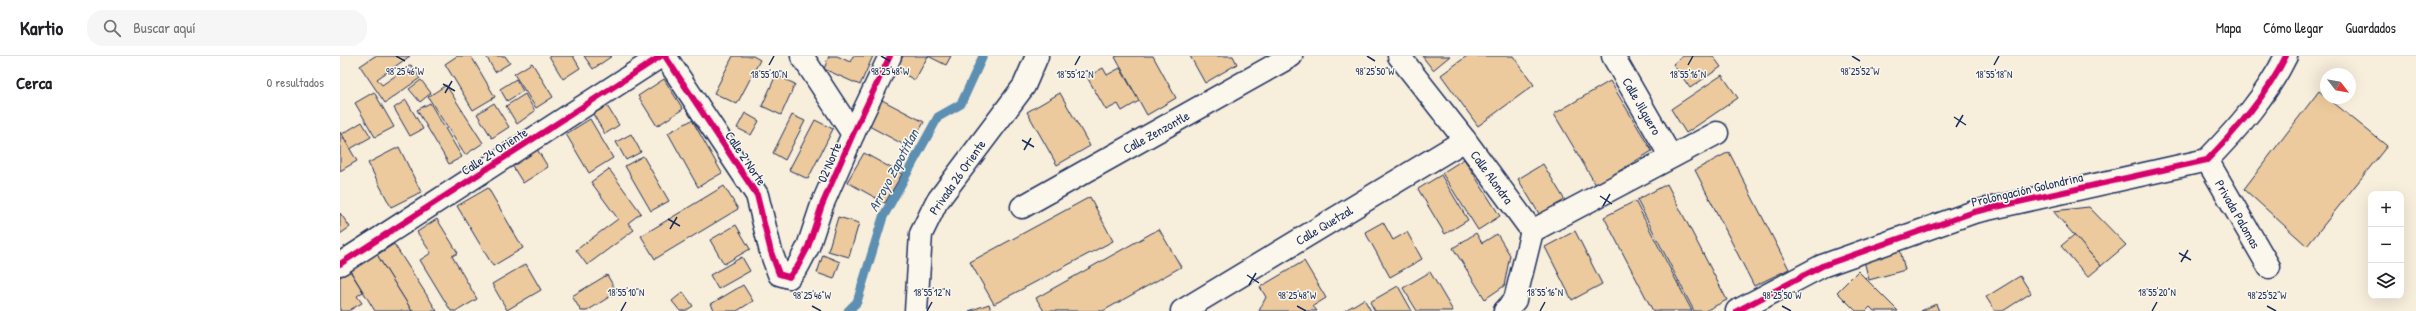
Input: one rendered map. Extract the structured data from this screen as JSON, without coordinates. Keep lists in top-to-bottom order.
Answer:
{
  "streets": {
    "street": [
      "Calle Jilguero",
      "Calle Zenzontle",
      "Calle 24 Oriente",
      "Calle 2 Norte",
      "02 Norte",
      "Privada 26 Oriente",
      "Calle Alondra",
      "Prolongación Golondrina",
      "Privada Palomas",
      "Calle Quetzal"
    ]
  },
  "crossings": [
    ["Calle 2 Norte", "02 Norte"],
    ["Calle Alondra", "Calle Quetzal"],
    ["Prolongación Golondrina", "Privada Palomas"]
  ],
  "water": ["Arroyo Zapotitlan"],
  "north": "bottom right",
  "page": {
    "header": "Kartio",
    "search": "Buscar aquí",
    "nav": ["Mapa", "Cómo llegar", "Guardados"],
    "heading": ["Cerca", "0 resultados"],
    "map_buttons": ["+", "−"]
  },
  "coordinates": [
    "98°25'46\"W",
    "98°25'48\"W",
    "98°25'50\"W",
    "98°25'52\"W",
    "18°55'18\"N",
    "18°55'10\"N",
    "18°55'12\"N",
    "18°55'16\"N",
    "18°55'20\"N"
  ]
}
